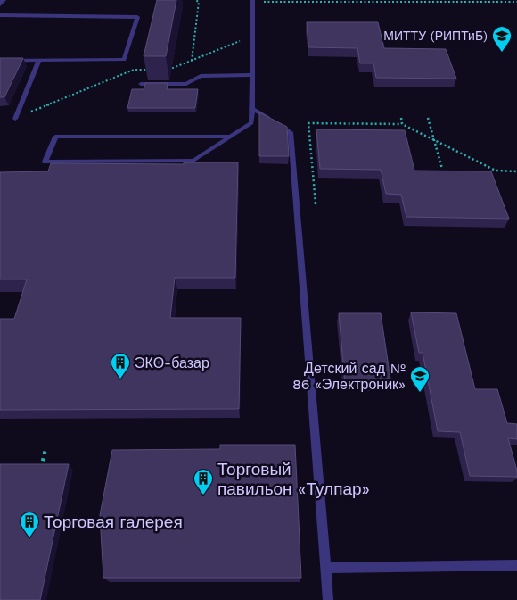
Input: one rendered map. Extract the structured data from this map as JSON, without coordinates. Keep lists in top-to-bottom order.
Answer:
{
  "places": {
    "school or university": ["МИТТУ (РИПТиБ)", "Детский сад № 86 «Электроник»"],
    "building": ["ЭКО-базар", "Торговый павильон «Тулпар»", "Торговая галерея"]
  }
}
